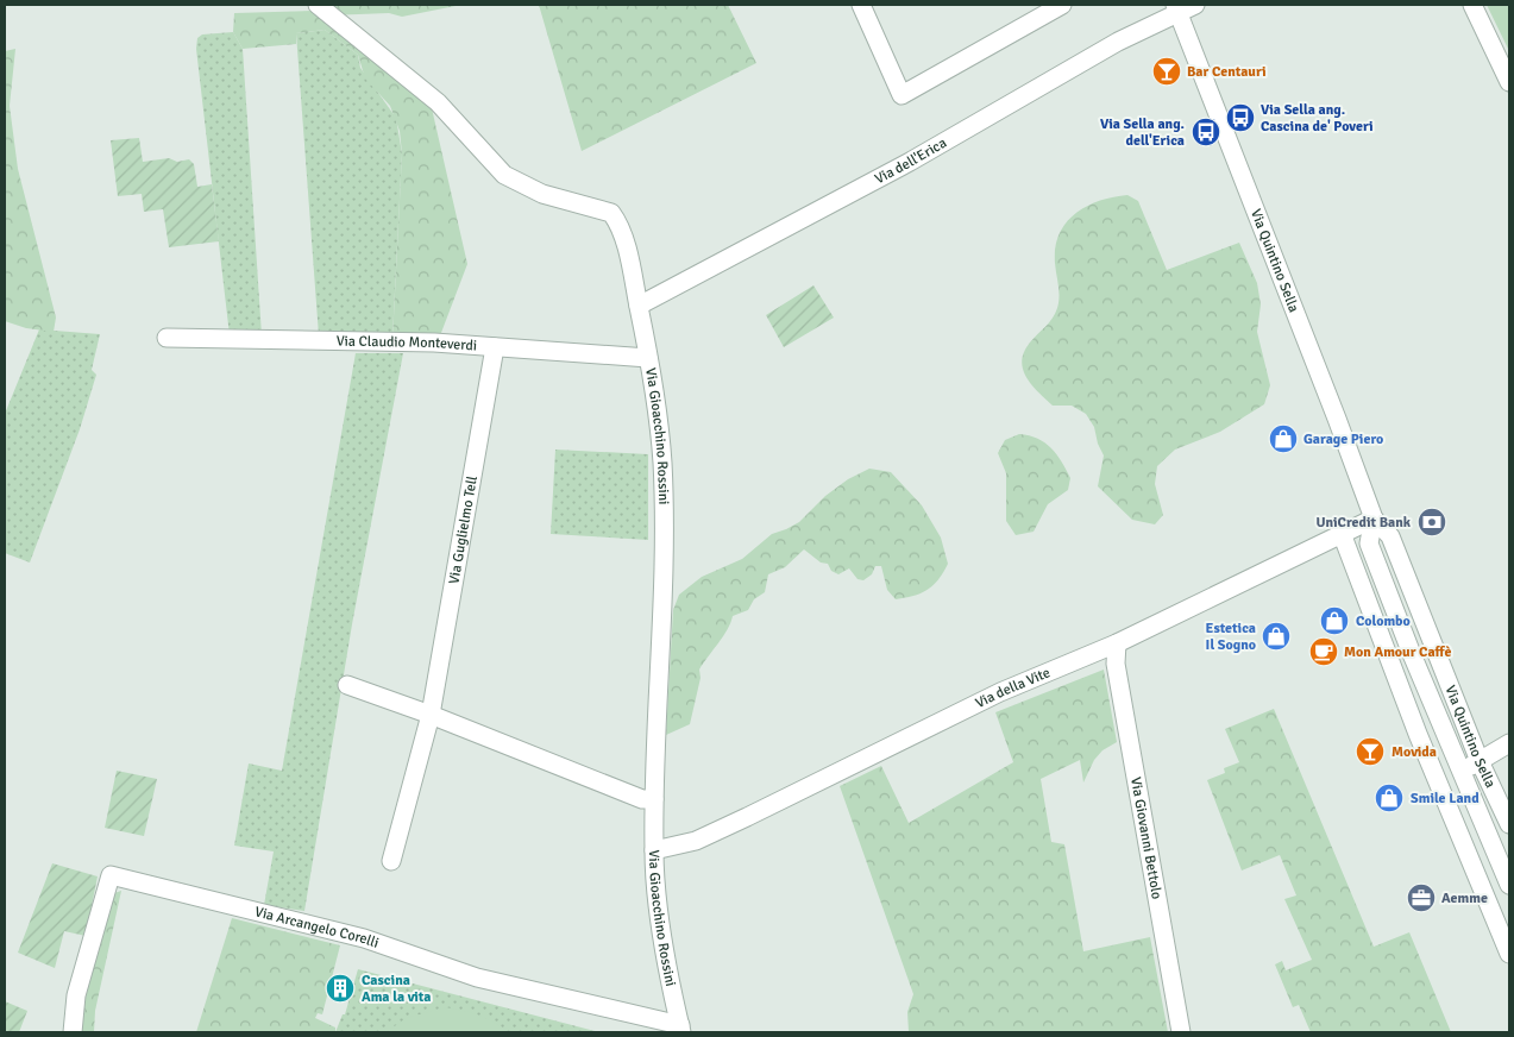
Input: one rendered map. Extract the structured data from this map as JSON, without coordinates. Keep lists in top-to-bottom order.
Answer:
{
  "streets": {
    "street": [
      "Via dell'Erica",
      "Via Quintino Sella",
      "Via Claudio Monteverdi",
      "Via Gioacchino Rossini",
      "Via Guglielmo Tell",
      "Via della Vite",
      "Via Giovanni Bettolo",
      "Via Arcangelo Corelli"
    ]
  },
  "crossings": [
    ["Via dell'Erica", "Via Quintino Sella"],
    ["Via dell'Erica", "Via Gioacchino Rossini"],
    ["Via Quintino Sella", "Via della Vite"],
    ["Via Claudio Monteverdi", "Via Gioacchino Rossini"],
    ["Via Claudio Monteverdi", "Via Guglielmo Tell"],
    ["Via Gioacchino Rossini", "Via della Vite"],
    ["Via Gioacchino Rossini", "Via Arcangelo Corelli"],
    ["Via della Vite", "Via Giovanni Bettolo"]
  ],
  "places": {
    "bar": ["Bar Centauri", "Movida"],
    "bus stop": ["Via Sella ang. Cascina de' Poveri", "Via Sella ang. dell'Erica"],
    "shop": [
      "Garage Piero",
      "Colombo",
      "Estetica Il Sogno",
      "Smile Land"
    ],
    "bank": ["UniCredit Bank"],
    "cafe": ["Mon Amour Caffè"],
    "office": ["Aemme"],
    "building": ["Cascina Ama la vita"]
  }
}
